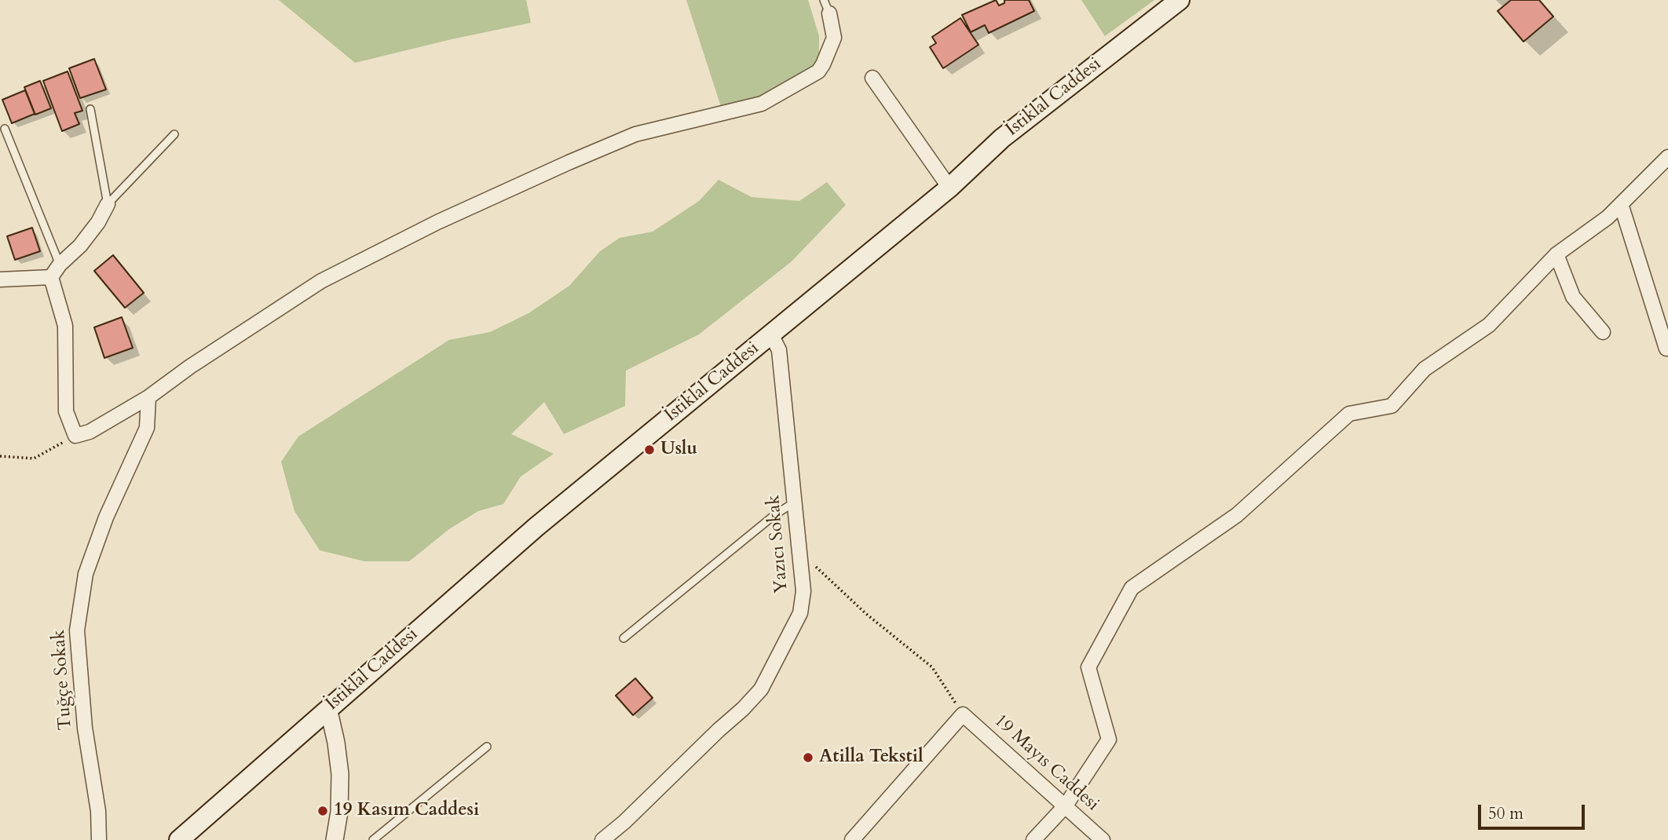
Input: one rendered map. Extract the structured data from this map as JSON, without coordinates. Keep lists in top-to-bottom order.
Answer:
{
  "streets": {
    "main road": ["İstiklal Caddesi"],
    "street": ["Yazıcı Sokak", "Tuğçe Sokak", "19 Mayıs Caddesi"]
  },
  "crossings": [
    ["İstiklal Caddesi", "Yazıcı Sokak"]
  ],
  "places": ["Uslu", "Atilla Tekstil", "19 Kasım Caddesi"],
  "scale_bar": "50 m"
}
